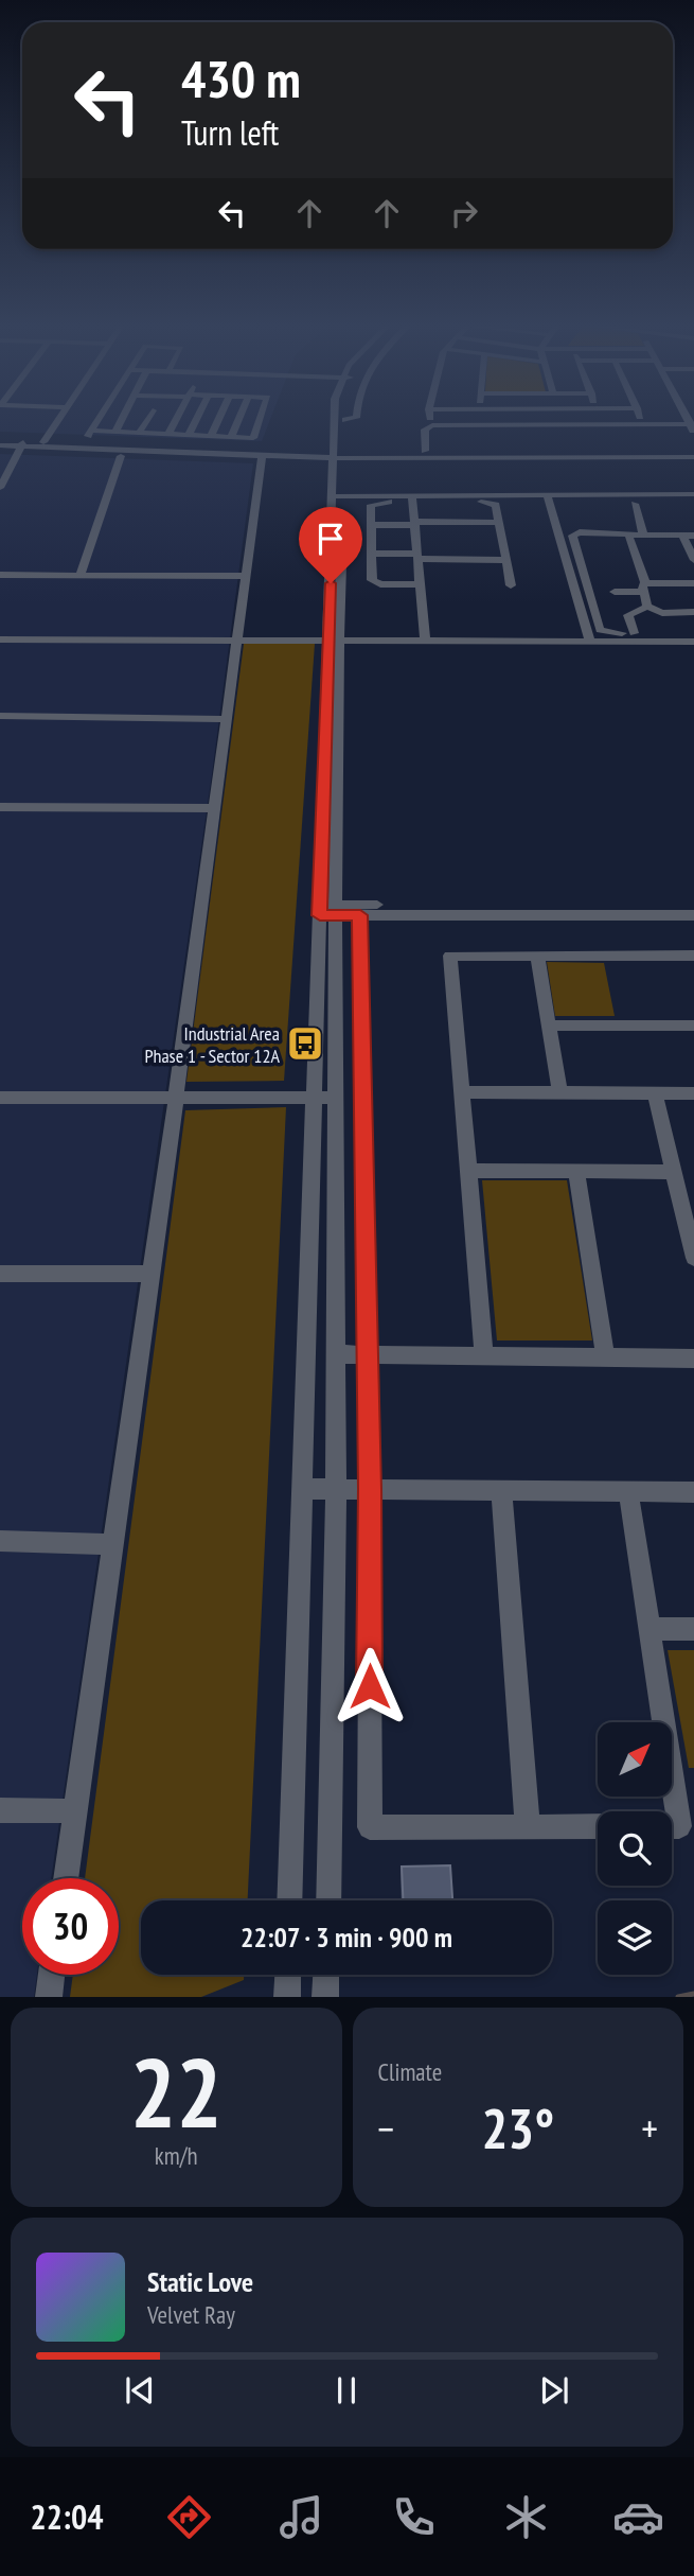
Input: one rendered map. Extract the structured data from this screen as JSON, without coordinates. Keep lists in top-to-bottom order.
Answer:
{
  "places": {
    "bus stop": ["Industrial Area Phase 1 - Sector 12A"]
  },
  "north": "top right",
  "page": {
    "turn": ["430 m", "Turn left"],
    "limit": "30",
    "trip": "22:07 · 3 min · 900 m",
    "tile": [
      ["22", "km/h"],
      "Climate"
    ],
    "heat": ["−", "23°", "+"],
    "song": ["Static Love", "Velvet Ray"],
    "tabs": "22:04"
  }
}
